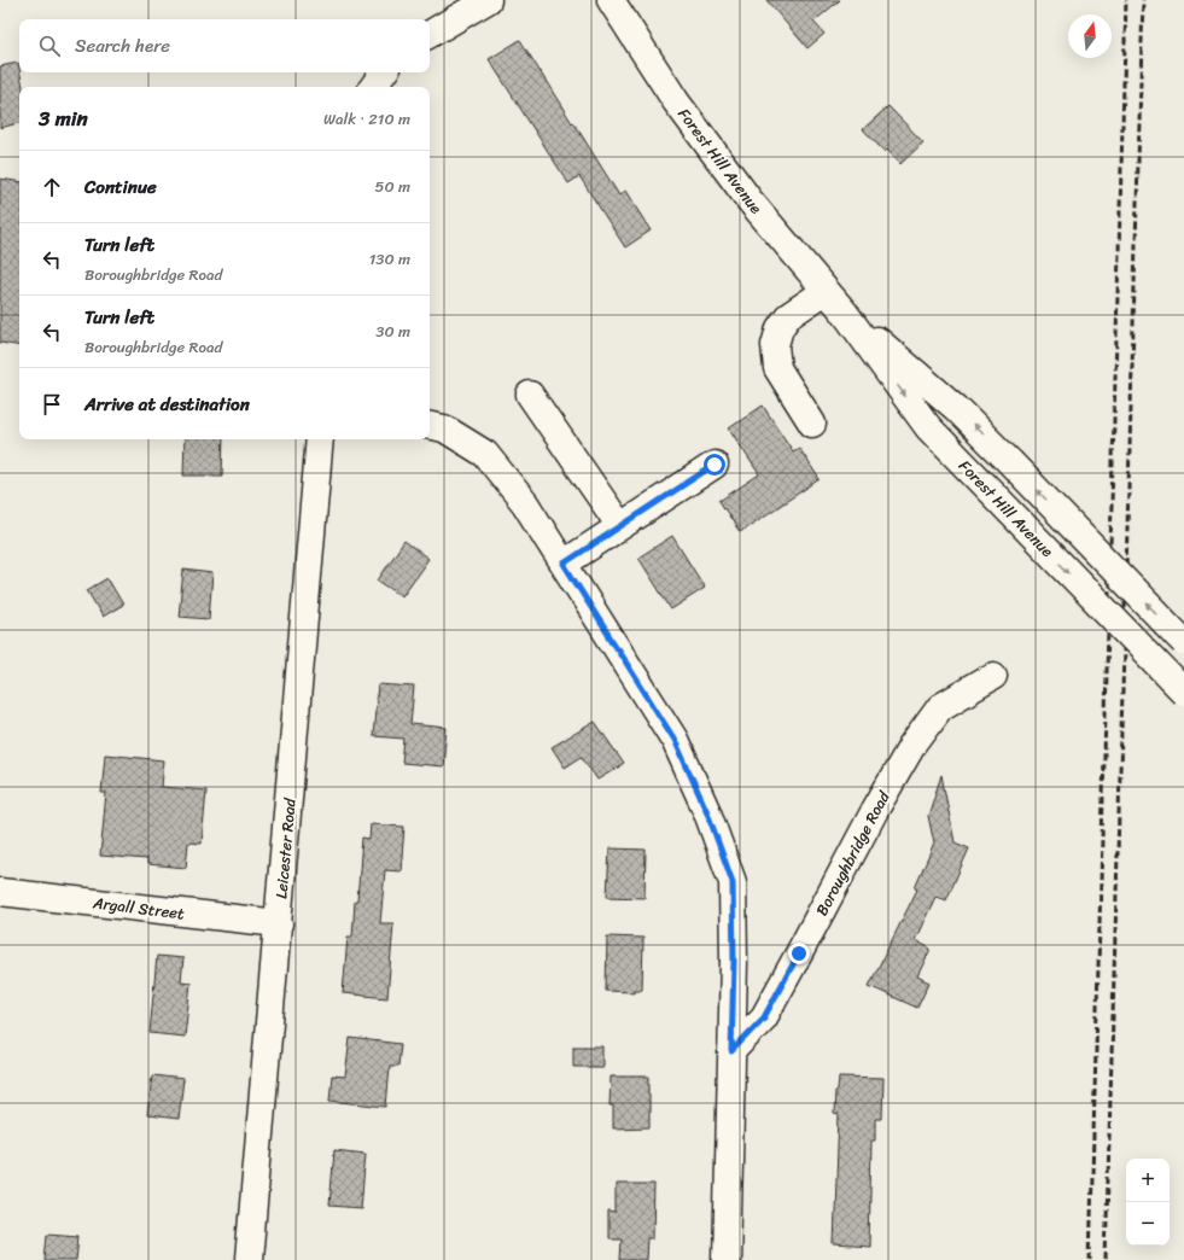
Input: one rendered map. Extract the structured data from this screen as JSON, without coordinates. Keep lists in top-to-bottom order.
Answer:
{
  "streets": {
    "street": [
      "Forest Hill Avenue",
      "Leicester Road",
      "Boroughbridge Road",
      "Argall Street"
    ]
  },
  "crossings": [
    ["Leicester Road", "Argall Street"]
  ],
  "north": "top",
  "page": {
    "search": "Search here",
    "heading": ["3 min", "Walk · 210 m"],
    "list": [
      ["Continue", "50 m"],
      ["Turn left", "Boroughbridge Road", "130 m"],
      ["Turn left", "Boroughbridge Road", "30 m"],
      "Arrive at destination"
    ],
    "map_buttons": ["+", "−"]
  }
}
